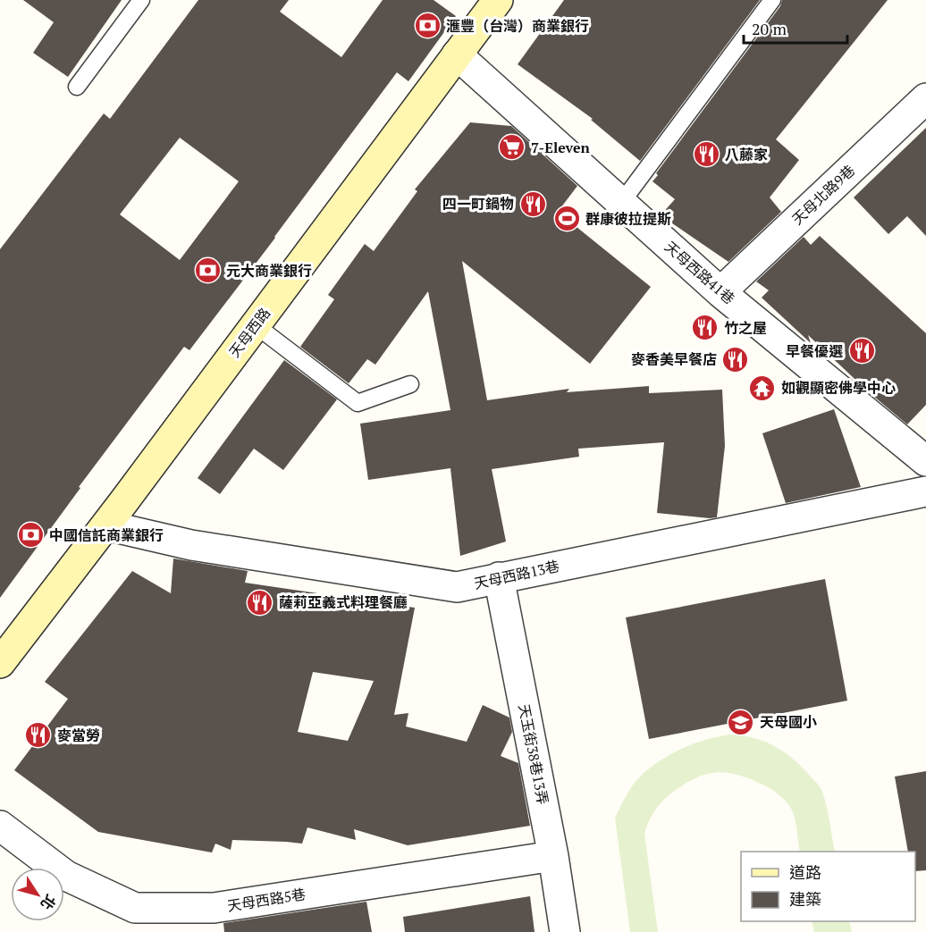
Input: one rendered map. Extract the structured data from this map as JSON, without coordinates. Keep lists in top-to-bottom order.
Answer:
{
  "streets": {
    "street": [
      "天母北路9巷",
      "天母西路41巷",
      "天母西路",
      "天母西路13巷",
      "天玉街38巷13弄",
      "天母西路5巷"
    ]
  },
  "crossings": [
    ["天母北路9巷", "天母西路41巷"],
    ["天母西路41巷", "天母西路"],
    ["天母西路", "天母西路13巷"],
    ["天母西路13巷", "天玉街38巷13弄"],
    ["天玉街38巷13弄", "天母西路5巷"]
  ],
  "places": {
    "bank": ["滙豐（台灣）商業銀行", "元大商業銀行", "中國信託商業銀行"],
    "supermarket": ["7-Eleven"],
    "restaurant": [
      "八藤家",
      "四一町鍋物",
      "竹之屋",
      "早餐優選",
      "麥香美早餐店",
      "薩莉亞義式料理餐廳",
      "麥當勞"
    ],
    "sports": ["群康彼拉提斯"],
    "temple": ["如觀顯密佛學中心"],
    "school or university": ["天母國小"]
  },
  "legend": ["道路", "建築"],
  "scale_bar": "20 m",
  "north": "bottom right"
}
